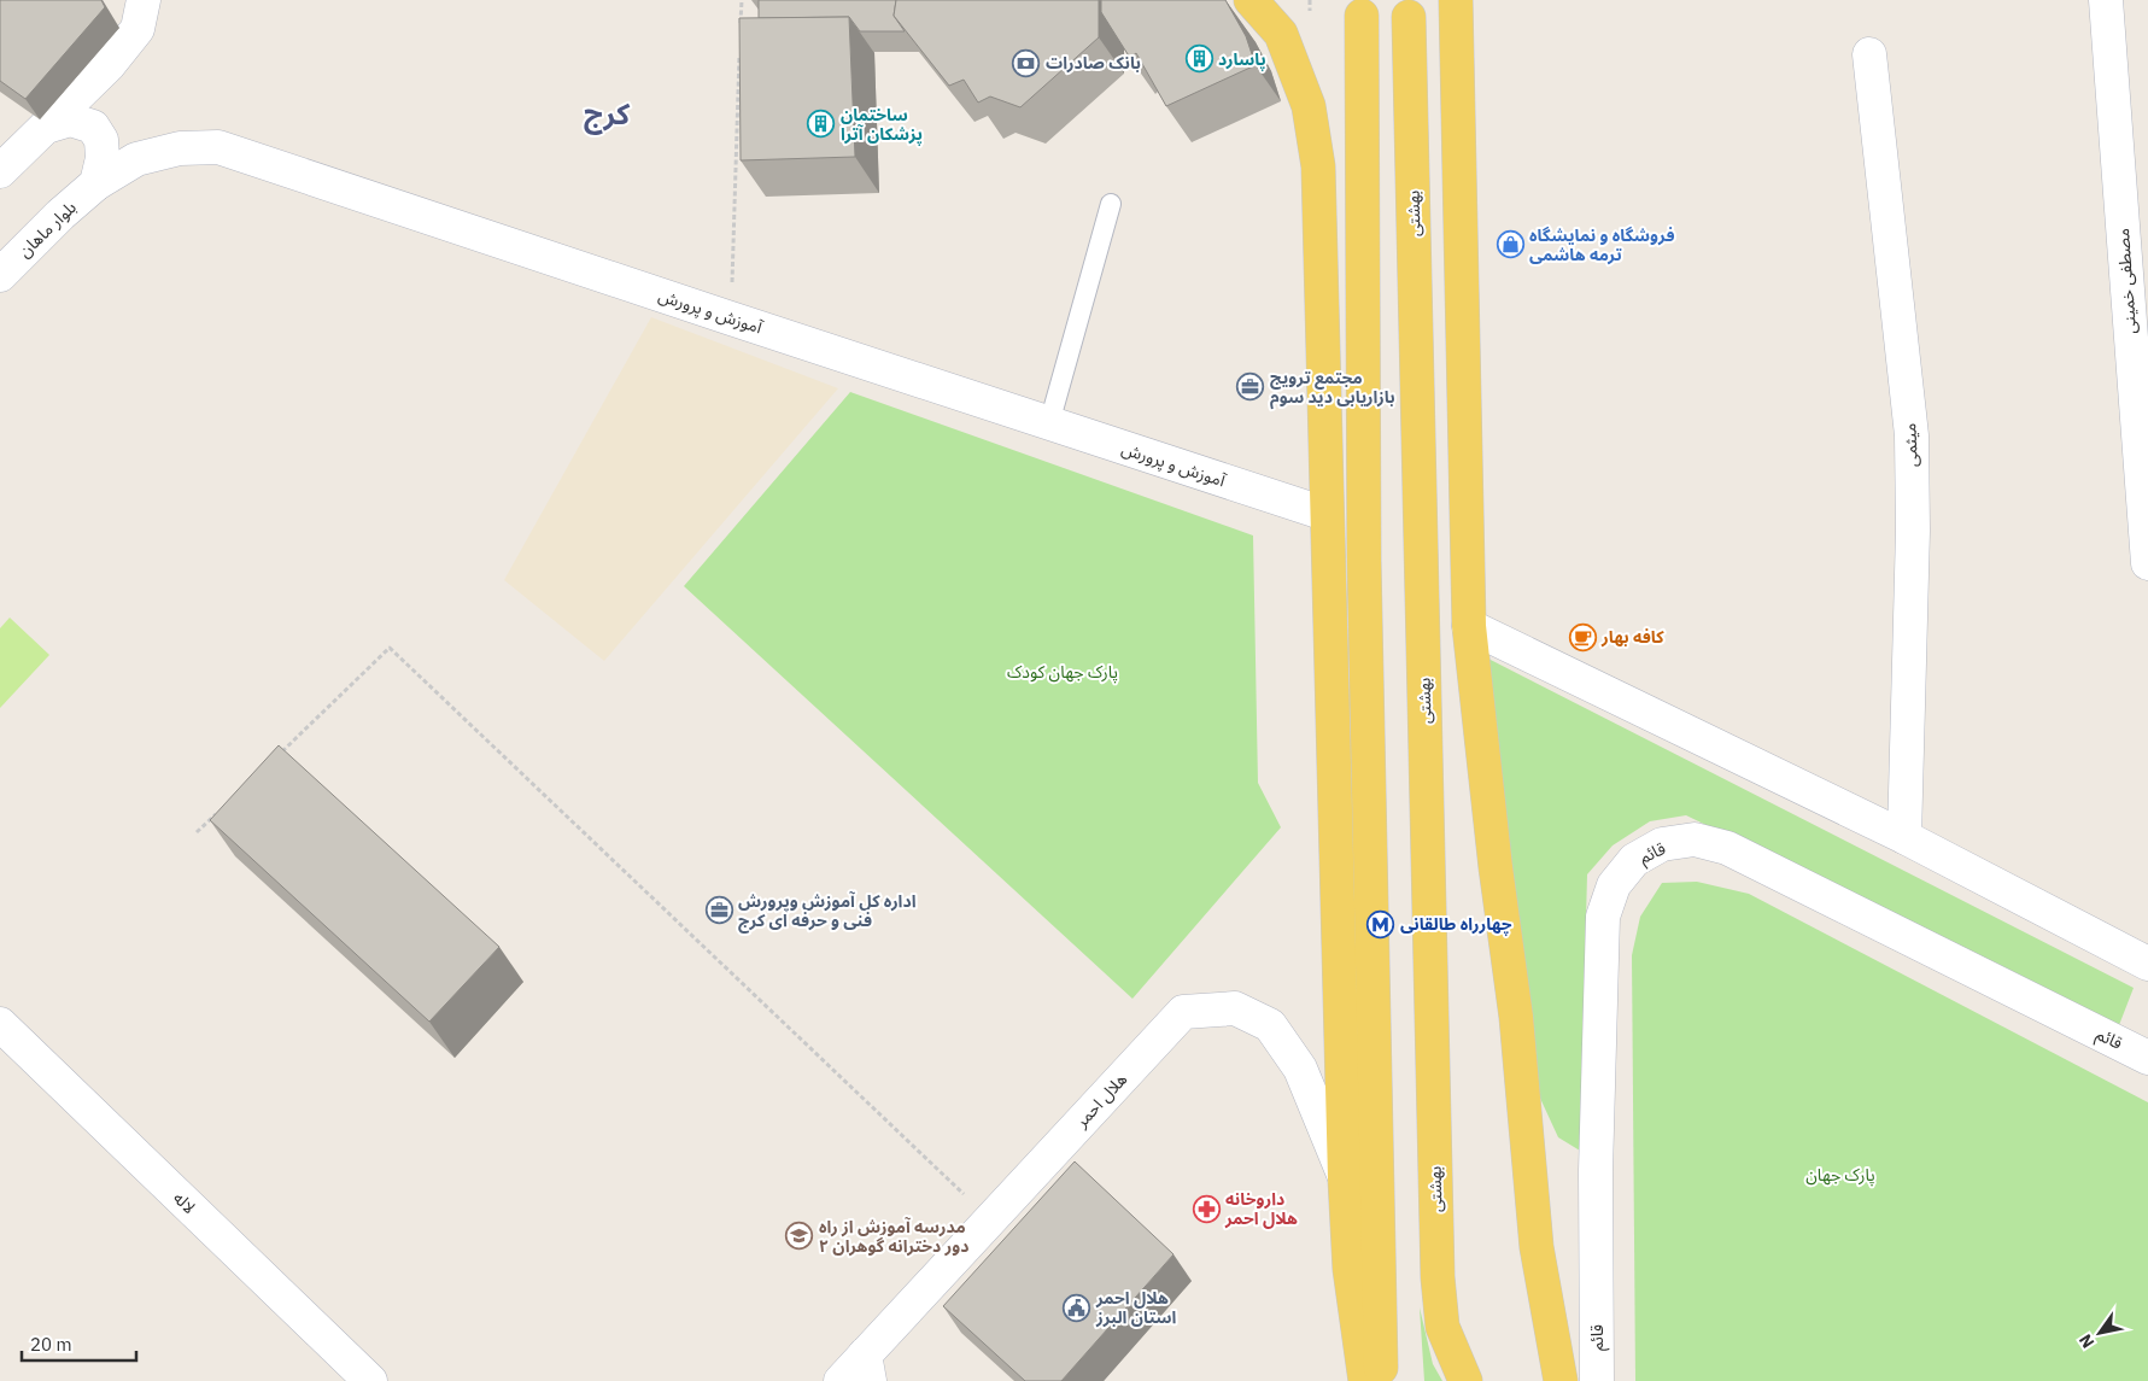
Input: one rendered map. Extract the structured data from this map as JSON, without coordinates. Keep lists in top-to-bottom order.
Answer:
{
  "streets": {
    "main road": ["بهشتى"],
    "street": [
      "بلوار ماهان",
      "مصطفی خمینی",
      "آموزش و پرورش",
      "میثمی",
      "قائم",
      "هلال احمر",
      "لاله"
    ]
  },
  "crossings": [
    ["بلوار ماهان", "آموزش و پرورش"]
  ],
  "districts": ["کرج"],
  "parks": ["پارک جهان کودک", "پارک جهان"],
  "places": {
    "building": ["پاسارد", "ساختمان پزشکان آترا"],
    "bank": ["بانک صادرات"],
    "shop": ["فروشگاه و نمايشگاه ترمه هاشمى"],
    "office": ["مجتمع ترویج بازاریابی دید سوم", "اداره کل آموزش وپرورش فنی و حرفه ای کرج"],
    "cafe": ["کافه بهار"],
    "metro station": ["چهارراه طالقانی"],
    "pharmacy": ["داروخانه هلال احمر"],
    "school or university": ["مدرسه آموزش از راه دور دخترانه گوهران ۲"],
    "public building": ["هلال احمر استان البرز"]
  },
  "scale_bar": "20 m",
  "north": "bottom left"
}
